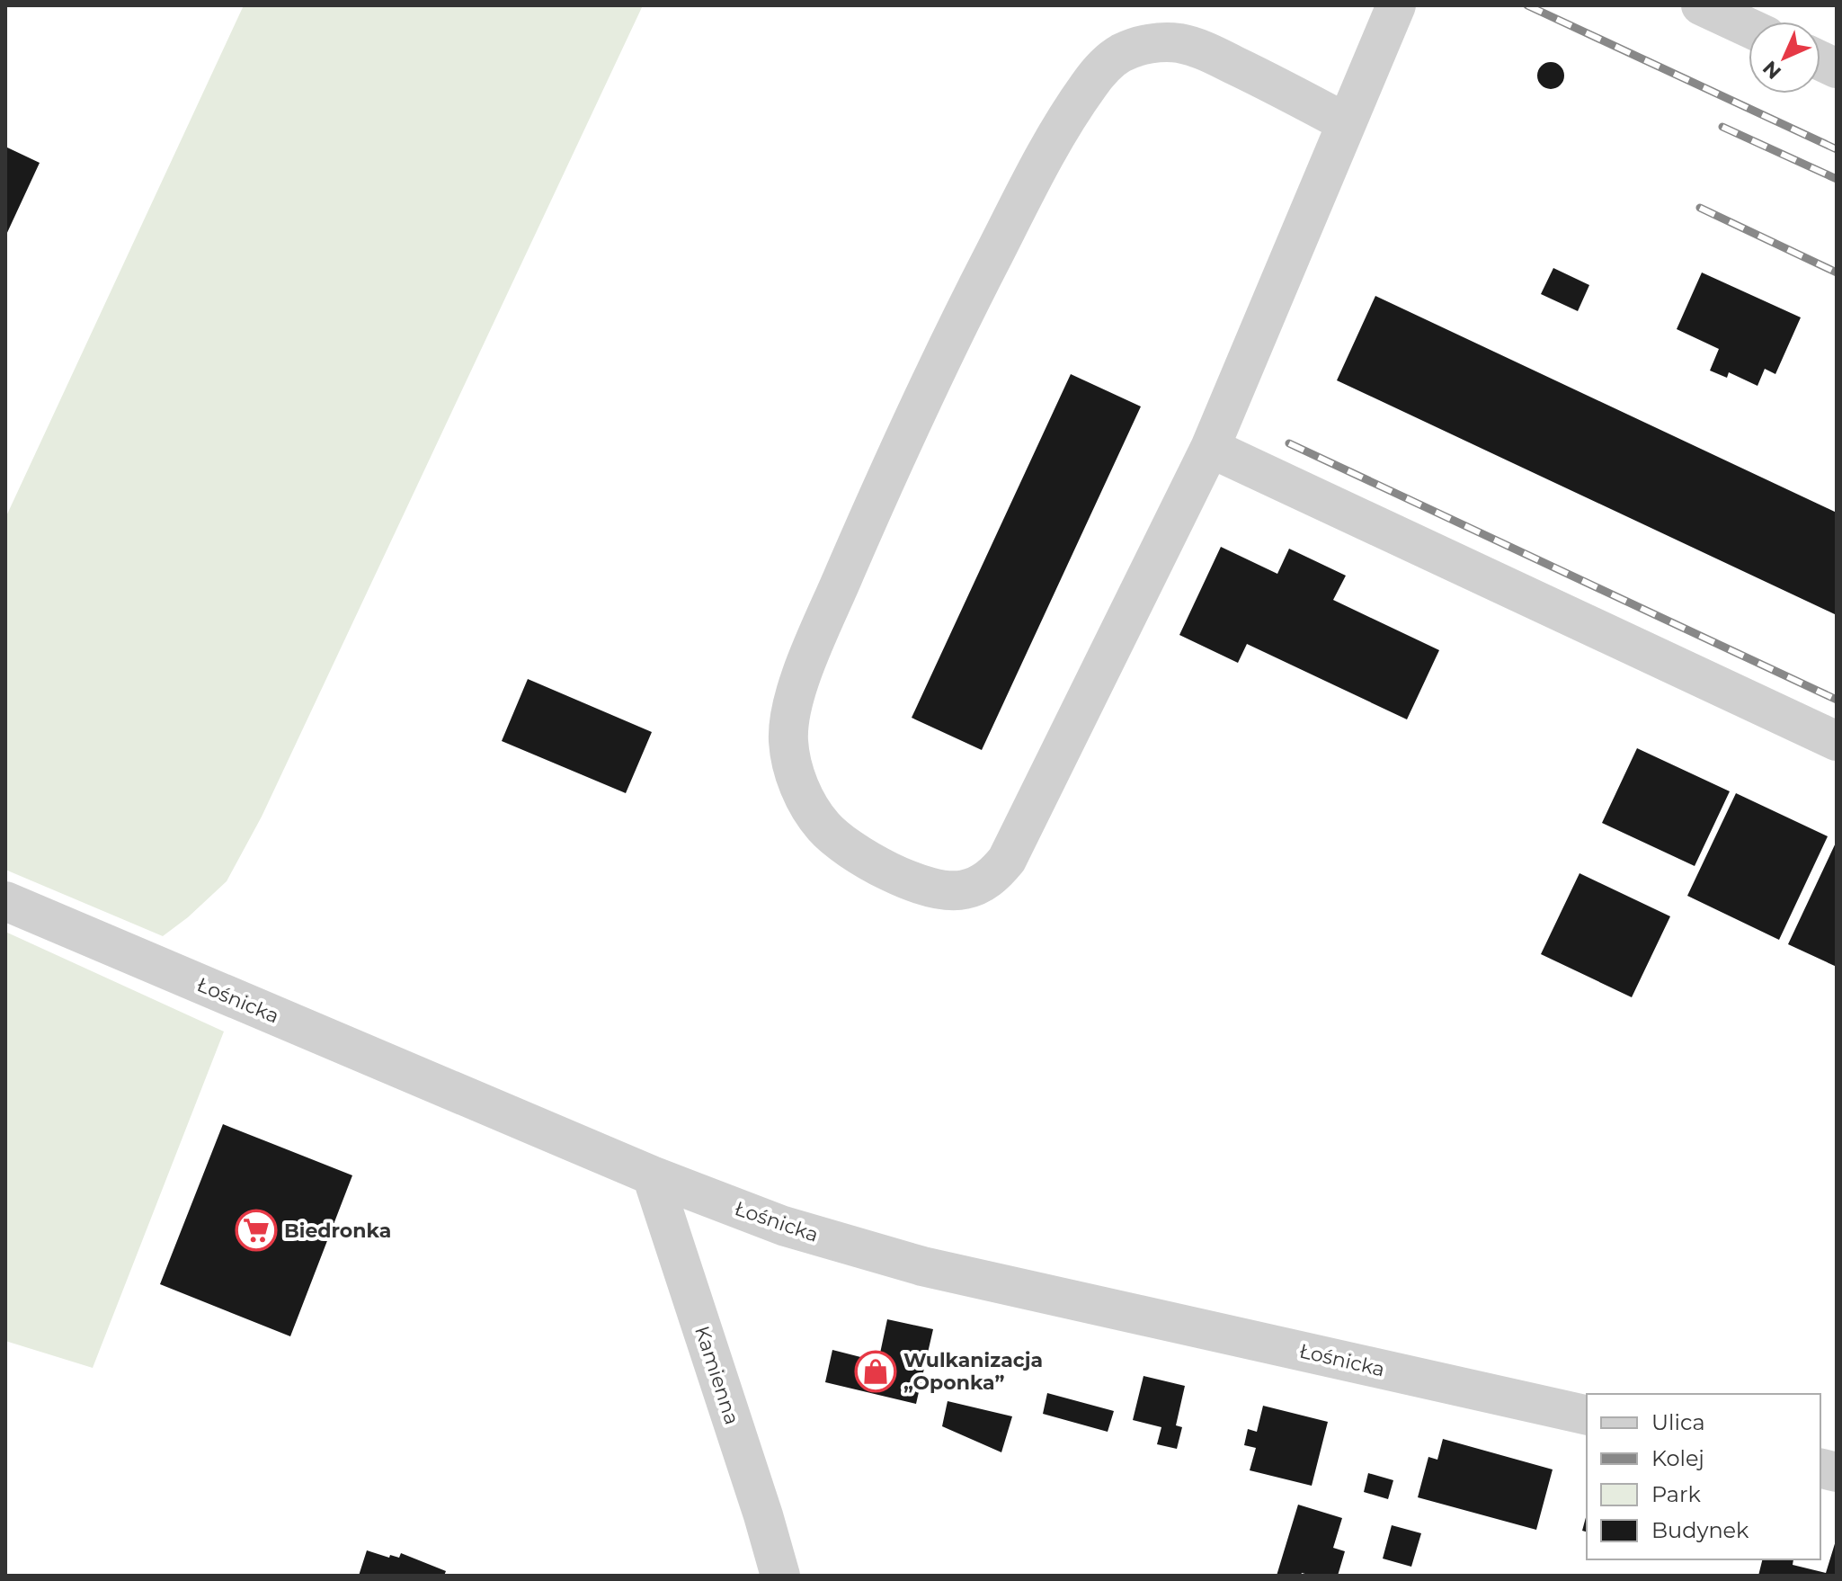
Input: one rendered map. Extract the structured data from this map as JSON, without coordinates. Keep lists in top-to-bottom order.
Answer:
{
  "streets": {
    "street": ["Łośnicka", "Kamienna"]
  },
  "crossings": [
    ["Łośnicka", "Kamienna"]
  ],
  "places": {
    "supermarket": ["Biedronka"],
    "shop": ["Wulkanizacja „Oponka”"]
  },
  "legend": [
    "Ulica",
    "Kolej",
    "Park",
    "Budynek"
  ],
  "north": "bottom left"
}
